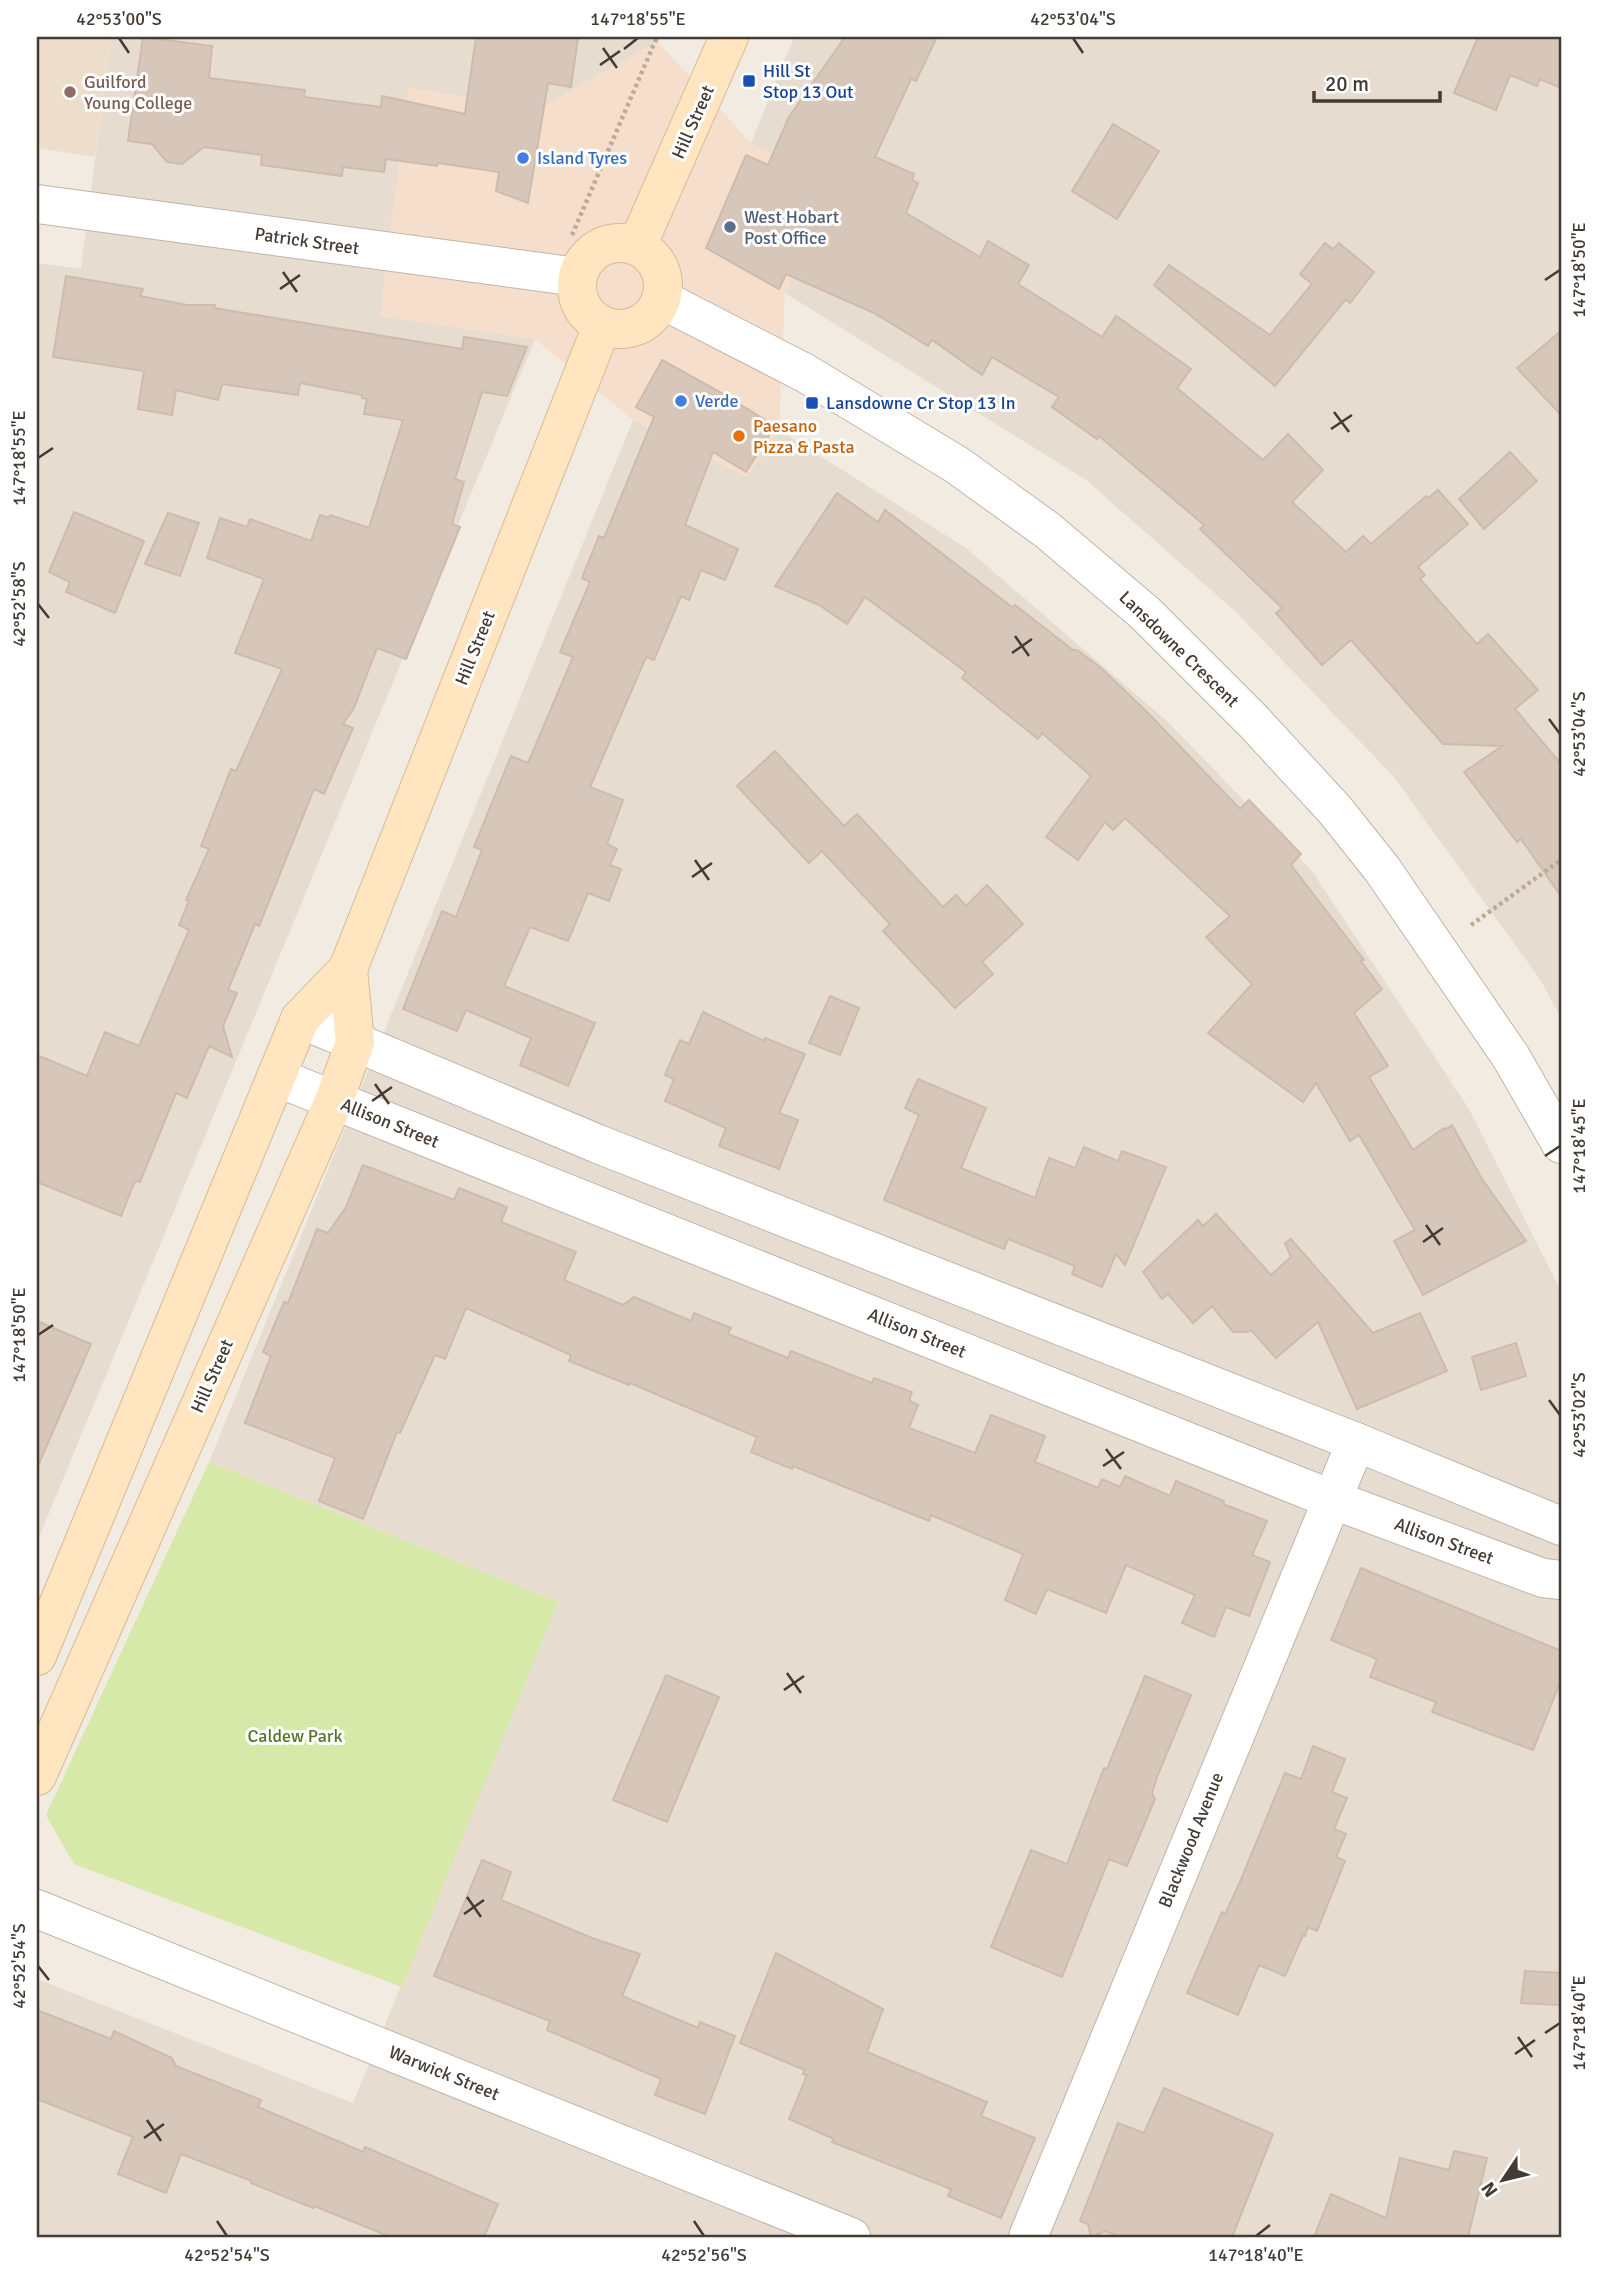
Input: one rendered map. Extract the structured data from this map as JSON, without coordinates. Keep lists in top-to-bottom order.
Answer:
{
  "streets": {
    "street": [
      "Hill Street",
      "Patrick Street",
      "Lansdowne Crescent",
      "Allison Street",
      "Blackwood Avenue",
      "Warwick Street"
    ]
  },
  "crossings": [
    ["Hill Street", "Patrick Street"],
    ["Hill Street", "Lansdowne Crescent"],
    ["Hill Street", "Allison Street"],
    ["Patrick Street", "Lansdowne Crescent"],
    ["Allison Street", "Blackwood Avenue"]
  ],
  "parks": ["Caldew Park"],
  "places": {
    "transit": ["Hill St Stop 13 Out", "Lansdowne Cr Stop 13 In"],
    "other": [
      "Guilford Young College",
      "Island Tyres",
      "West Hobart Post Office",
      "Verde",
      "Paesano Pizza & Pasta"
    ]
  },
  "scale_bar": "20 m",
  "north": "bottom left",
  "coordinates": [
    "42°53'00\"S",
    "147°18'55\"E",
    "42°53'04\"S",
    "147°18'50\"E",
    "42°52'58\"S",
    "147°18'45\"E",
    "42°53'02\"S",
    "42°52'54\"S",
    "147°18'40\"E",
    "42°52'56\"S"
  ]
}
